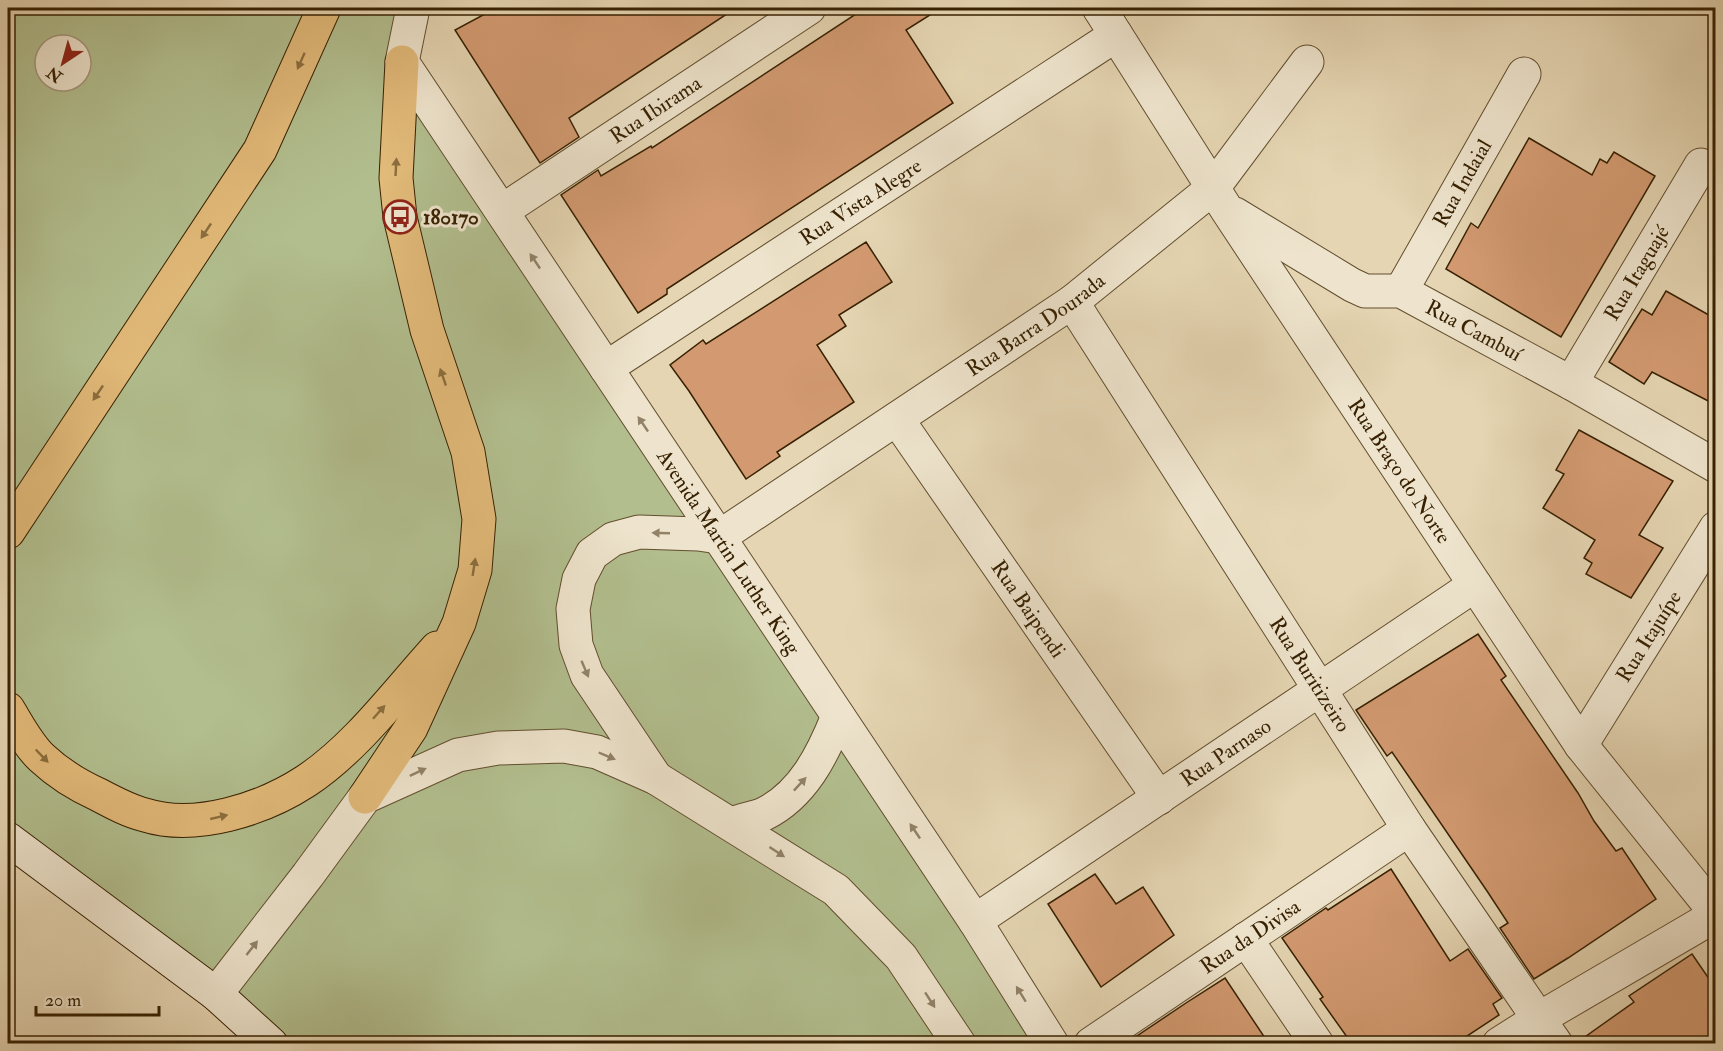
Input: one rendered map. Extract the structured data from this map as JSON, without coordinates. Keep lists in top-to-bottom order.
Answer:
{
  "streets": {
    "street": [
      "Rua Ibirama",
      "Rua Indaial",
      "Rua Vista Alegre",
      "Rua Itaguajé",
      "Rua Barra Dourada",
      "Rua Cambuí",
      "Rua Braço do Norte",
      "Avenida Martin Luther King",
      "Rua Baipendi",
      "Rua Itajuípe",
      "Rua Buritizeiro",
      "Rua Parnaso",
      "Rua da Divisa"
    ]
  },
  "crossings": [
    ["Rua Ibirama", "Avenida Martin Luther King"],
    ["Rua Indaial", "Rua Cambuí"],
    ["Rua Vista Alegre", "Rua Braço do Norte"],
    ["Rua Vista Alegre", "Avenida Martin Luther King"],
    ["Rua Itaguajé", "Rua Cambuí"],
    ["Rua Barra Dourada", "Rua Cambuí"],
    ["Rua Barra Dourada", "Rua Braço do Norte"],
    ["Rua Barra Dourada", "Avenida Martin Luther King"],
    ["Rua Barra Dourada", "Rua Baipendi"],
    ["Rua Barra Dourada", "Rua Buritizeiro"],
    ["Rua Cambuí", "Rua Braço do Norte"],
    ["Rua Braço do Norte", "Rua Itajuípe"],
    ["Rua Braço do Norte", "Rua Parnaso"],
    ["Avenida Martin Luther King", "Rua Parnaso"],
    ["Rua Baipendi", "Rua Parnaso"],
    ["Rua Buritizeiro", "Rua Parnaso"],
    ["Rua Buritizeiro", "Rua da Divisa"]
  ],
  "places": {
    "bus stop": ["180170"]
  },
  "scale_bar": "20 m",
  "north": "bottom left"
}
